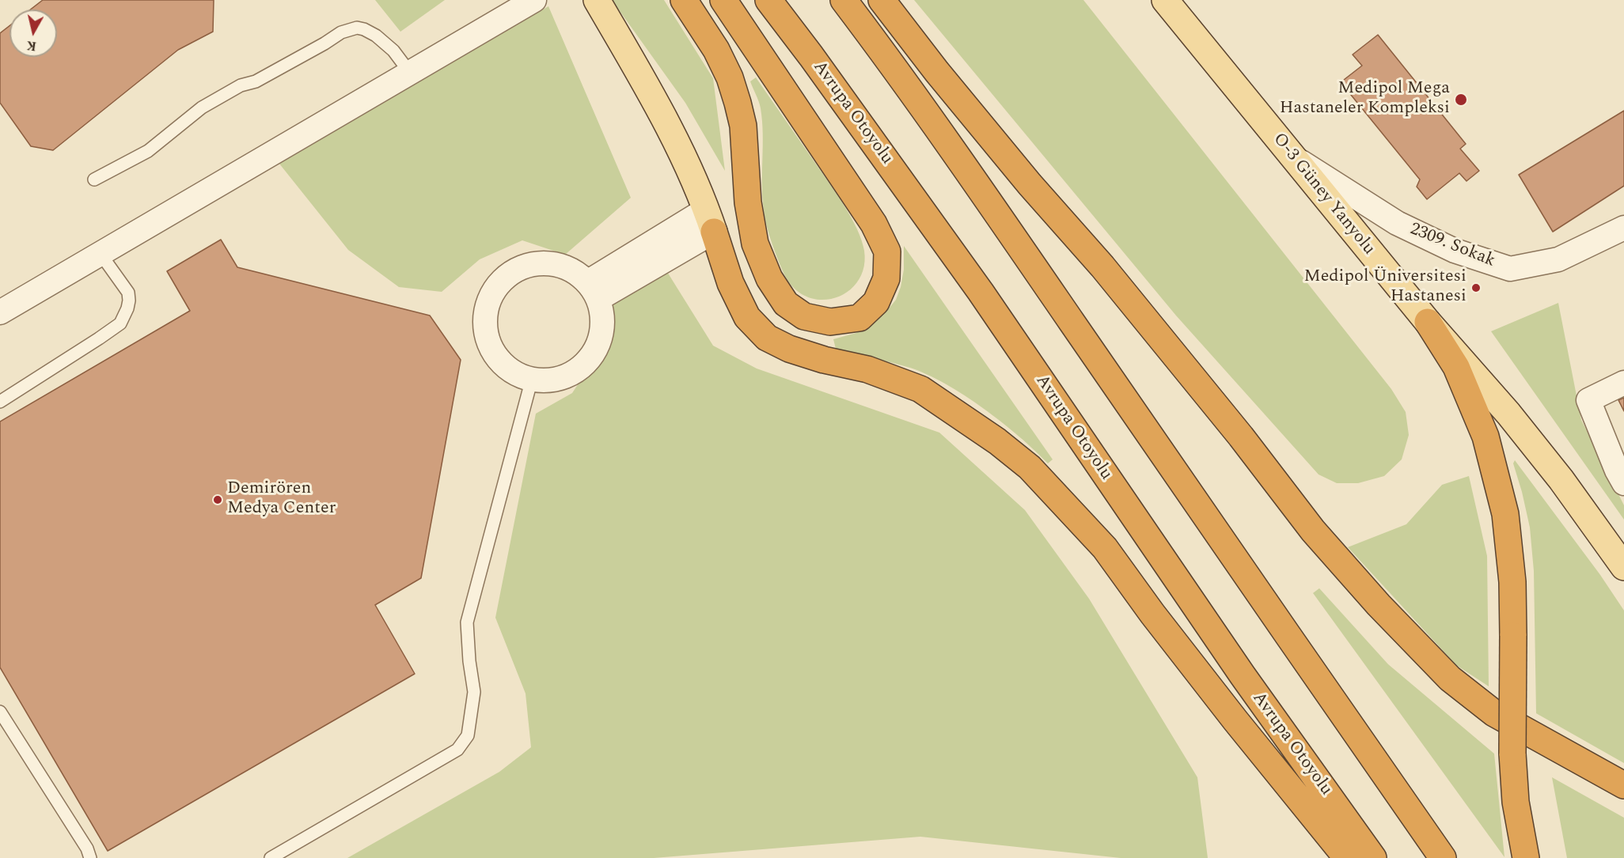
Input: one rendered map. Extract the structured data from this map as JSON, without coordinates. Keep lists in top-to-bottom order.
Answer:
{
  "streets": {
    "highway": ["Avrupa Otoyolu"],
    "main road": ["O-3 Güney Yanyolu"],
    "street": ["2309. Sokak"]
  },
  "crossings": [
    ["O-3 Güney Yanyolu", "2309. Sokak"]
  ],
  "places": ["Medipol Mega Hastaneler Kompleksi", "Medipol Üniversitesi Hastanesi", "Demirören Medya Center"],
  "north": "bottom"
}
